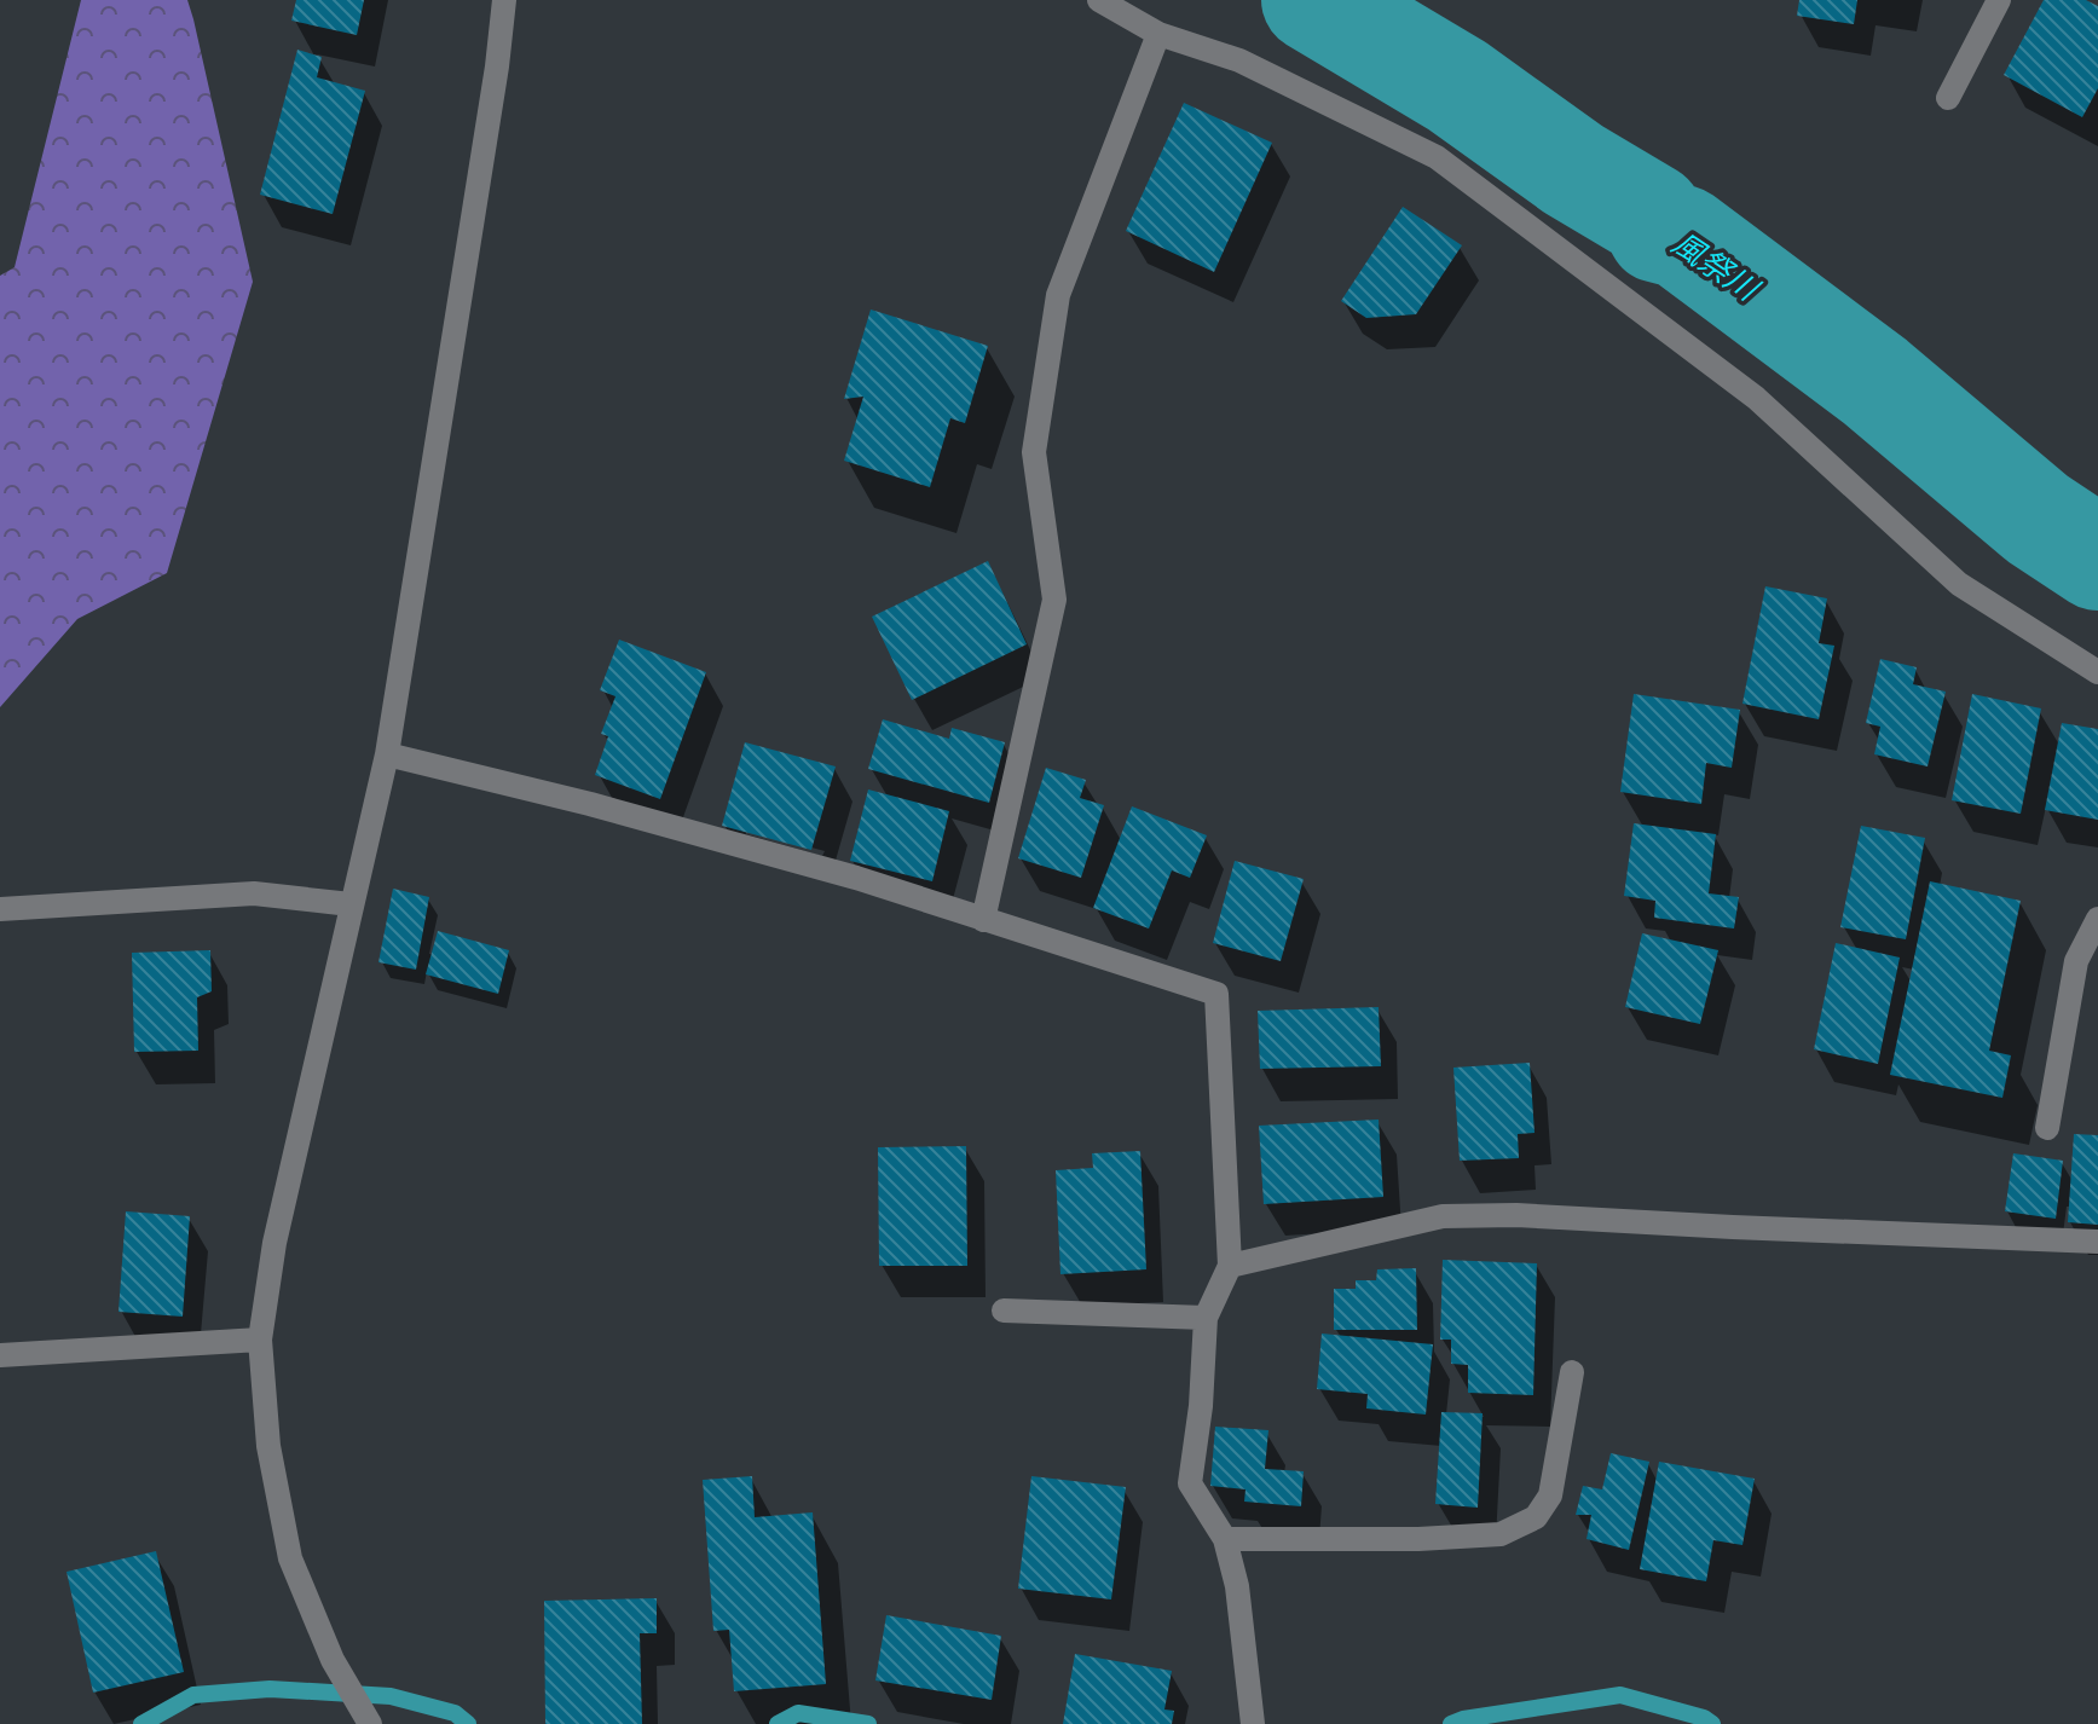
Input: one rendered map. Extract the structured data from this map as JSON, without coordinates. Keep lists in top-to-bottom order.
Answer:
{
  "water": ["風祭川"]
}
